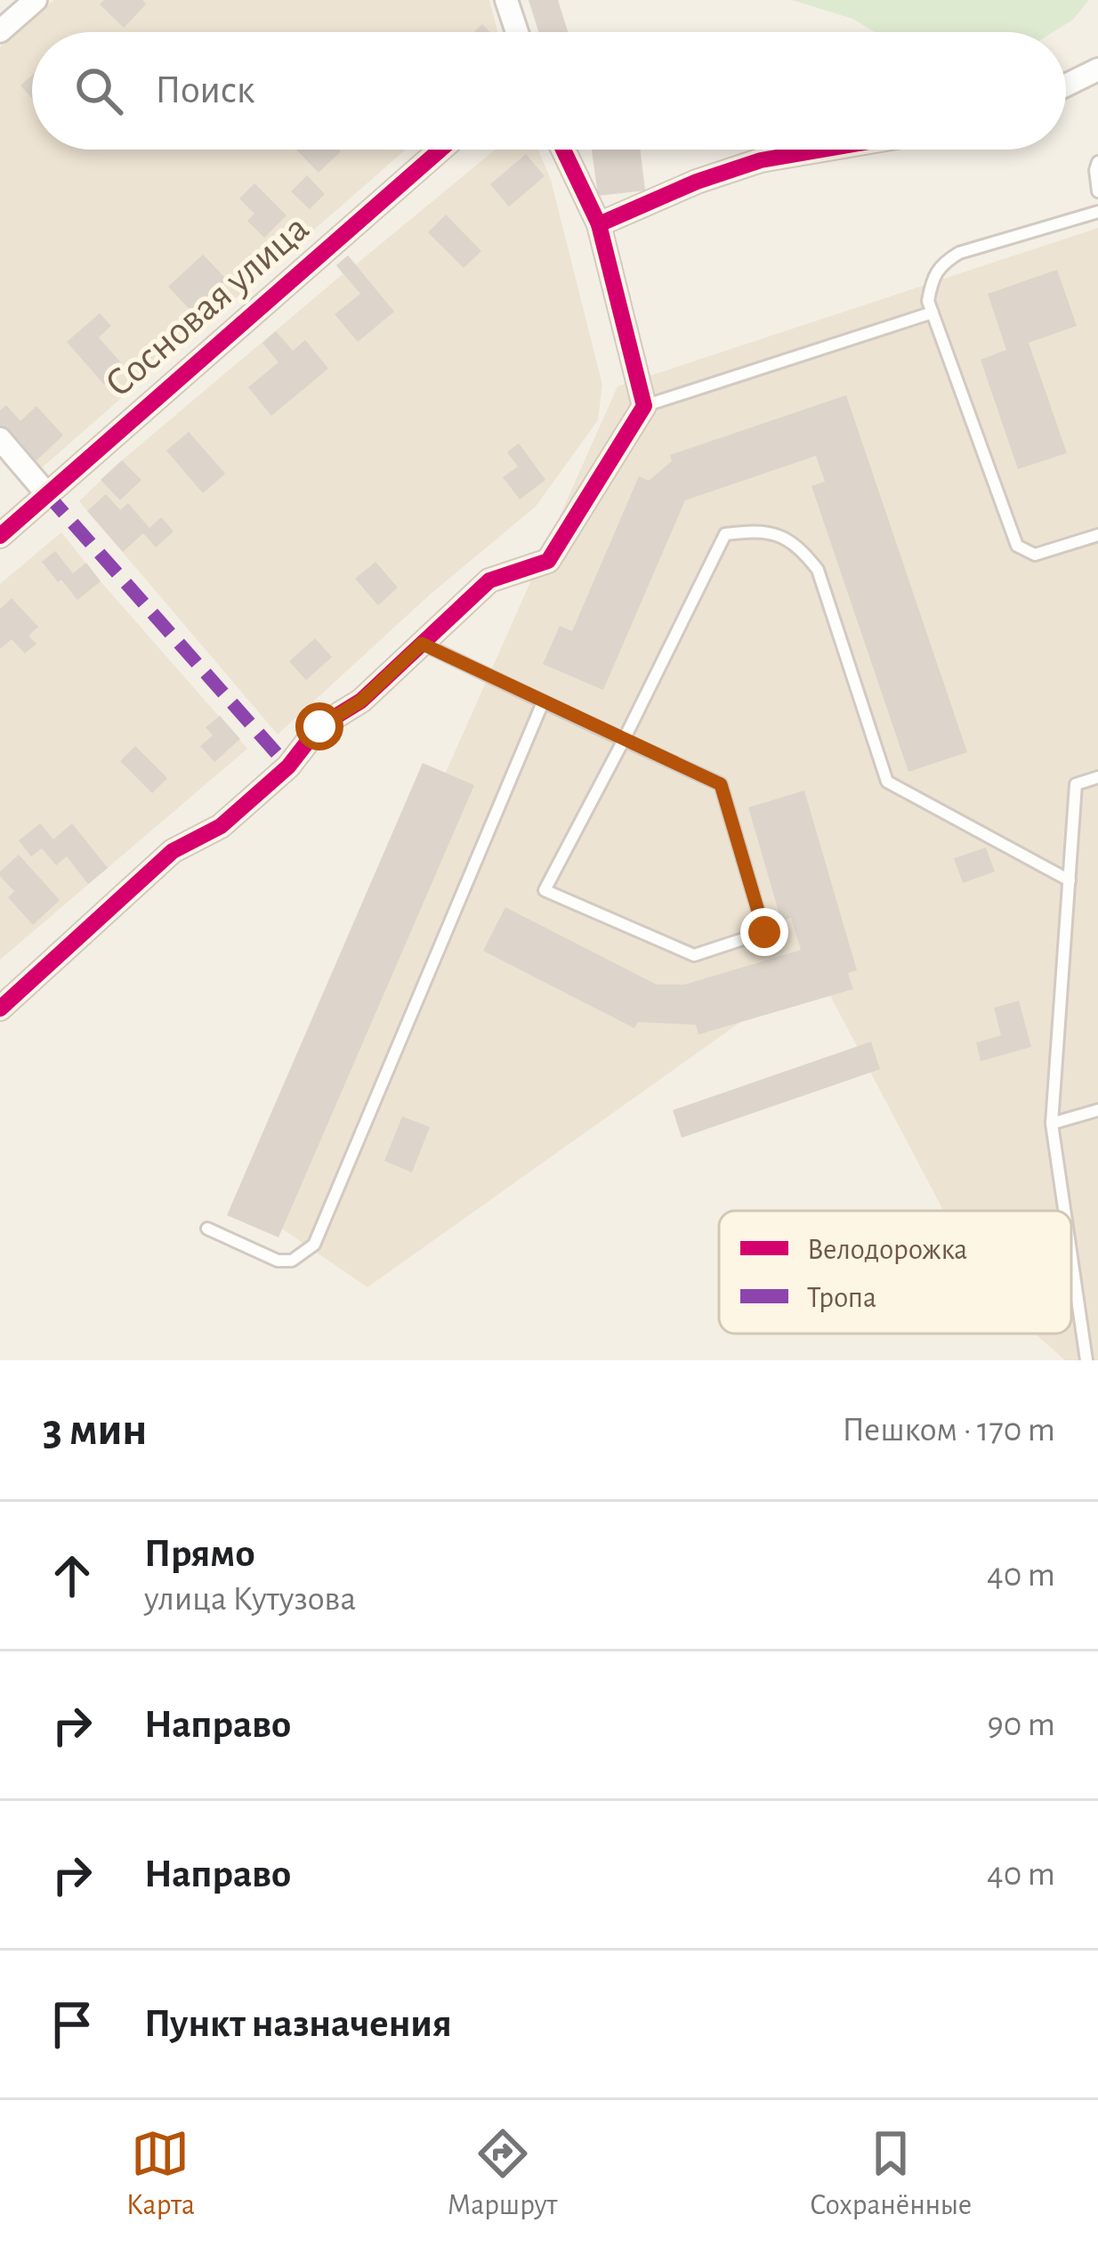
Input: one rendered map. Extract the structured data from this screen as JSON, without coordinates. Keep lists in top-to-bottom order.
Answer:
{
  "streets": {
    "street": ["Сосновая улица"]
  },
  "legend": ["Велодорожка", "Тропа"],
  "page": {
    "search": "Поиск",
    "heading": ["3 мин", "Пешком · 170 m"],
    "list": [
      ["Прямо", "улица Кутузова", "40 m"],
      ["Направо", "90 m"],
      ["Направо", "40 m"],
      "Пункт назначения"
    ],
    "nav": ["Карта", "Маршрут", "Сохранённые"]
  }
}
